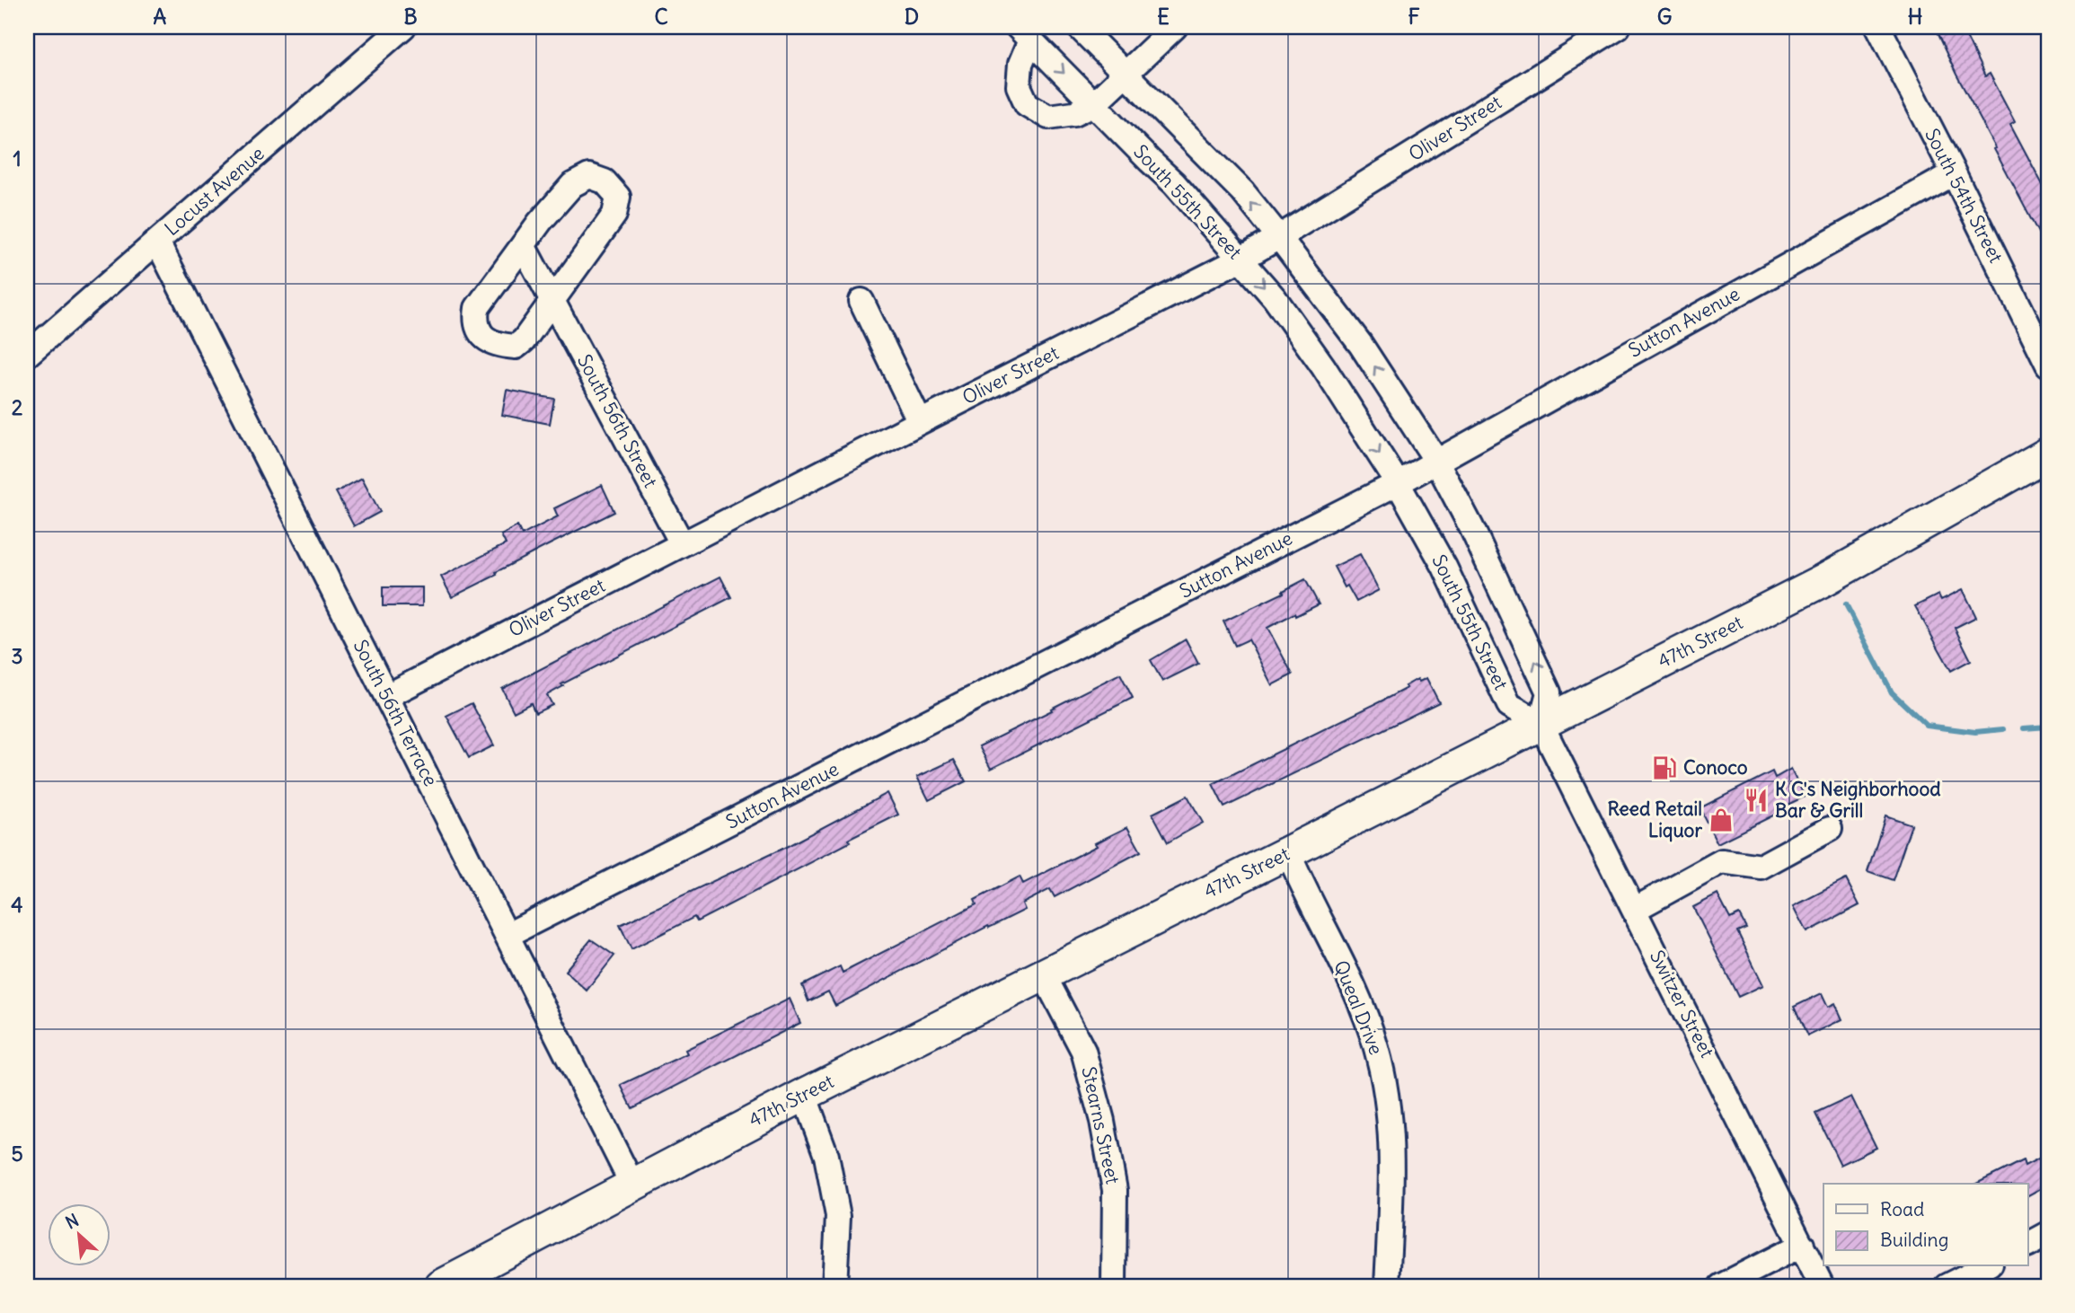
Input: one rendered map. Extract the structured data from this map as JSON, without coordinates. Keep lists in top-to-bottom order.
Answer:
{
  "streets": {
    "main road": ["47th Street"],
    "street": [
      "Oliver Street",
      "Locust Avenue",
      "South 54th Street",
      "South 55th Street",
      "Sutton Avenue",
      "South 56th Street",
      "South 56th Terrace",
      "Switzer Street",
      "Queal Drive",
      "Stearns Street"
    ]
  },
  "crossings": [
    ["Oliver Street", "South 55th Street"],
    ["Oliver Street", "South 56th Street"],
    ["Oliver Street", "South 56th Terrace"],
    ["Locust Avenue", "South 56th Terrace"],
    ["South 54th Street", "Sutton Avenue"],
    ["South 55th Street", "Sutton Avenue"],
    ["South 55th Street", "47th Street"],
    ["South 55th Street", "Switzer Street"],
    ["Sutton Avenue", "South 56th Terrace"],
    ["47th Street", "South 56th Terrace"],
    ["47th Street", "Switzer Street"],
    ["47th Street", "Queal Drive"],
    ["47th Street", "Stearns Street"]
  ],
  "places": {
    "fuel station": ["Conoco"],
    "restaurant": ["K C's Neighborhood Bar & Grill"],
    "shop": ["Reed Retail Liquor"]
  },
  "legend": ["Road", "Building"],
  "north": "top left",
  "grid": {
    "columns": [
      "A",
      "B",
      "C",
      "D",
      "E",
      "F",
      "G",
      "H"
    ],
    "rows": [
      "1",
      "2",
      "3",
      "4",
      "5"
    ]
  }
}
